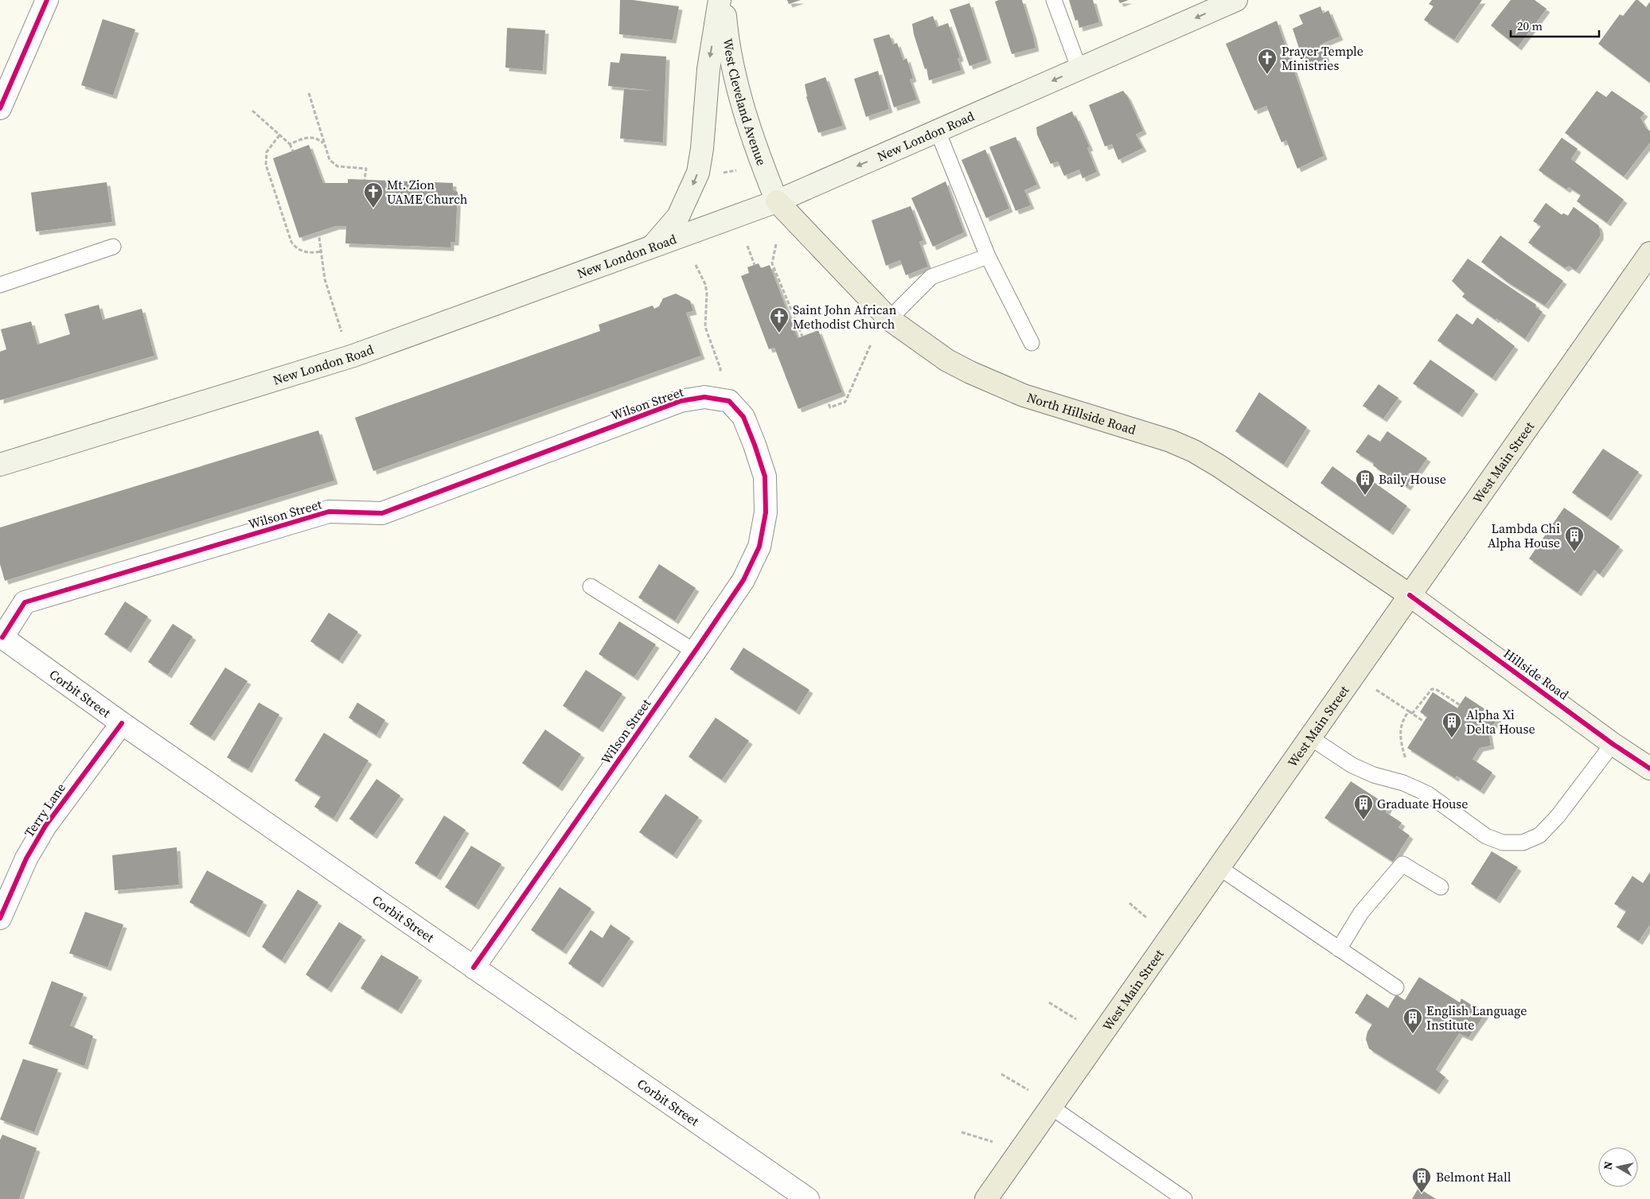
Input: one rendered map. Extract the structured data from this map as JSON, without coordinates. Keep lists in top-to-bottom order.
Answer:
{
  "streets": {
    "main road": [
      "West Cleveland Avenue",
      "New London Road",
      "North Hillside Road",
      "West Main Street",
      "Hillside Road"
    ],
    "street": ["Wilson Street", "Corbit Street", "Terry Lane"]
  },
  "crossings": [
    ["West Cleveland Avenue", "New London Road"],
    ["West Cleveland Avenue", "North Hillside Road"],
    ["New London Road", "North Hillside Road"],
    ["Wilson Street", "Corbit Street"],
    ["North Hillside Road", "West Main Street"],
    ["North Hillside Road", "Hillside Road"],
    ["West Main Street", "Hillside Road"],
    ["Corbit Street", "Terry Lane"]
  ],
  "one_way": ["New London Road"],
  "places": {
    "church": ["Prayer Temple Ministries", "Mt. Zion UAME Church", "Saint John African Methodist Church"],
    "building": [
      "Baily House",
      "Lambda Chi Alpha House",
      "Alpha Xi Delta House",
      "Graduate House",
      "English Language Institute",
      "Belmont Hall"
    ]
  },
  "scale_bar": "20 m",
  "north": "left"
}
